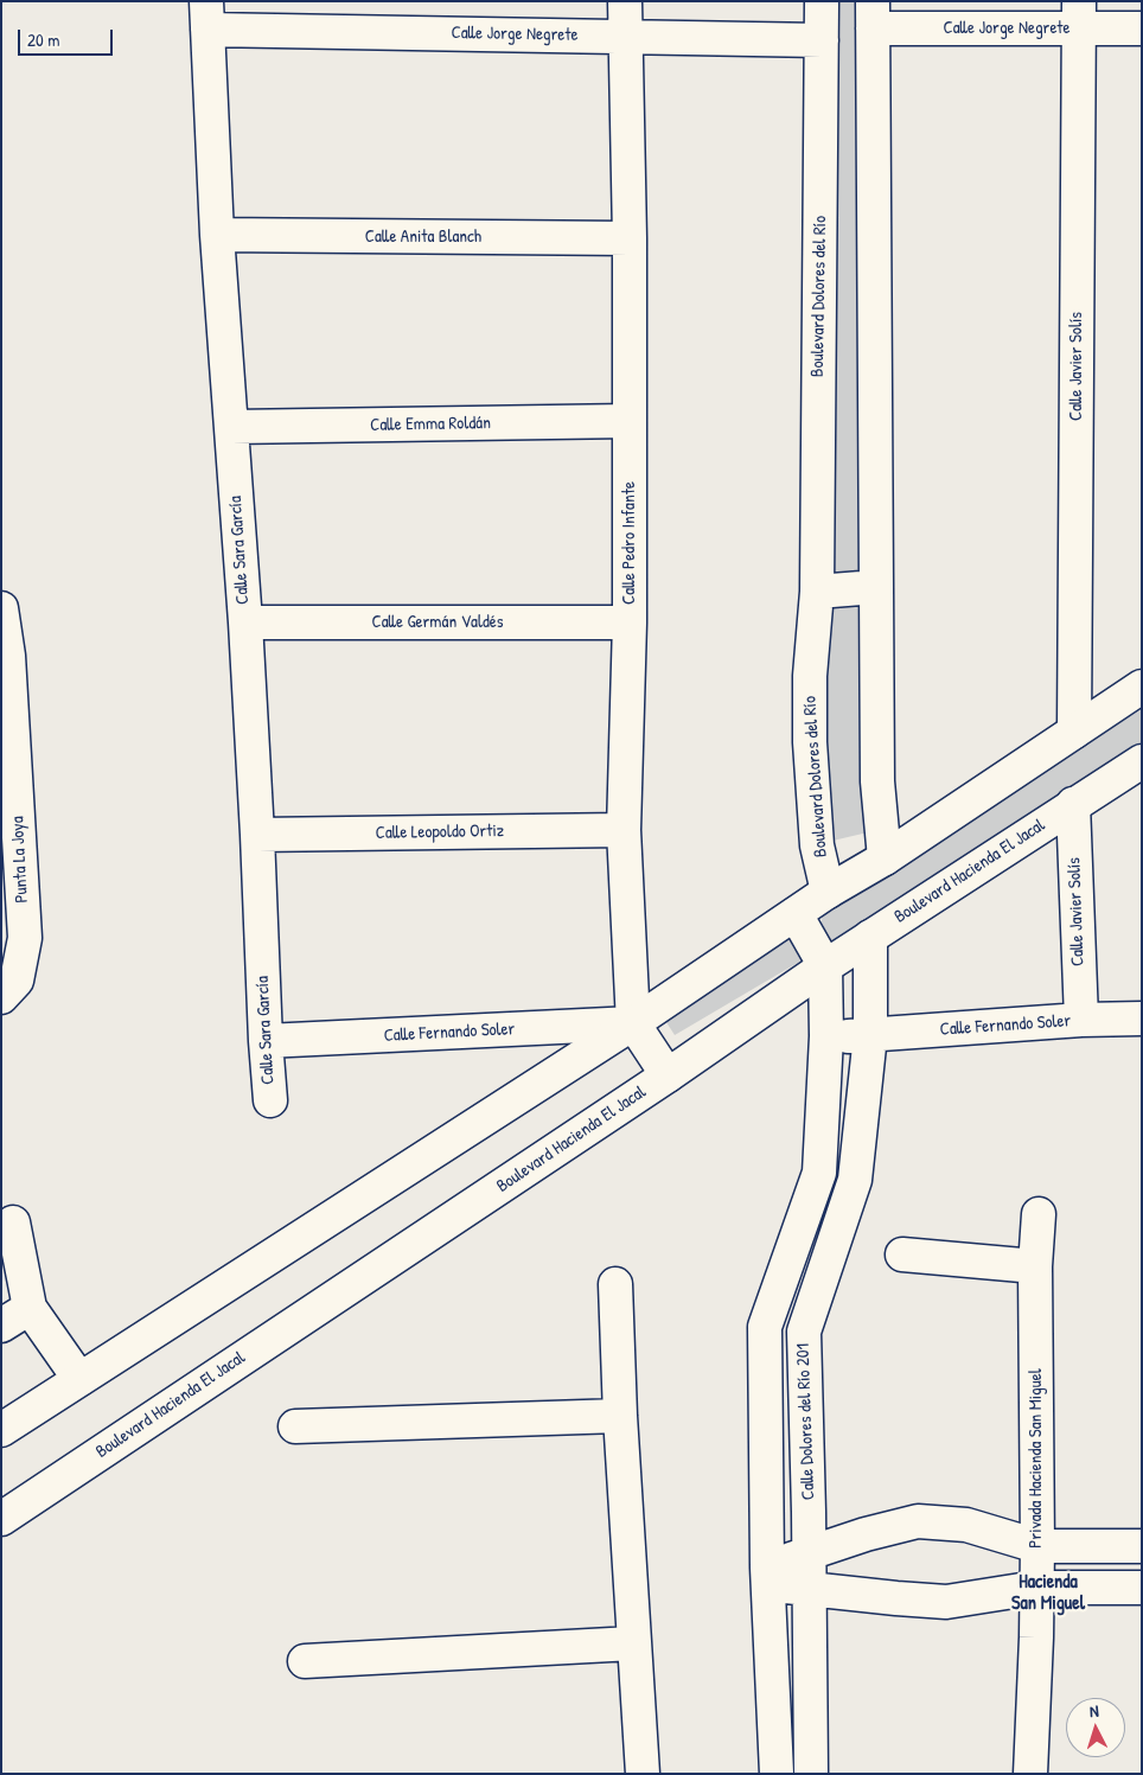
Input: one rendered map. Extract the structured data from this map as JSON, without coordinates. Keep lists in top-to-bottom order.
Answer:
{
  "streets": {
    "street": [
      "Calle Jorge Negrete",
      "Calle Anita Blanch",
      "Boulevard Dolores del Río",
      "Calle Javier Solís",
      "Calle Emma Roldán",
      "Calle Pedro Infante",
      "Calle Sara García",
      "Calle Germán Valdés",
      "Calle Leopoldo Ortiz",
      "Punta La Joya",
      "Boulevard Hacienda El Jacal",
      "Calle Fernando Soler",
      "Calle Dolores del Río 201",
      "Privada Hacienda San Miguel"
    ]
  },
  "crossings": [
    ["Calle Jorge Negrete", "Boulevard Dolores del Río"],
    ["Calle Jorge Negrete", "Calle Javier Solís"],
    ["Calle Jorge Negrete", "Calle Pedro Infante"],
    ["Calle Jorge Negrete", "Calle Sara García"],
    ["Calle Anita Blanch", "Calle Pedro Infante"],
    ["Calle Anita Blanch", "Calle Sara García"],
    ["Calle Javier Solís", "Boulevard Hacienda El Jacal"],
    ["Calle Javier Solís", "Calle Fernando Soler"],
    ["Calle Emma Roldán", "Calle Pedro Infante"],
    ["Calle Emma Roldán", "Calle Sara García"],
    ["Calle Pedro Infante", "Calle Germán Valdés"],
    ["Calle Pedro Infante", "Calle Leopoldo Ortiz"],
    ["Calle Pedro Infante", "Calle Fernando Soler"],
    ["Calle Sara García", "Calle Germán Valdés"],
    ["Calle Sara García", "Calle Leopoldo Ortiz"],
    ["Calle Sara García", "Calle Fernando Soler"],
    ["Boulevard Hacienda El Jacal", "Calle Dolores del Río 201"],
    ["Calle Fernando Soler", "Calle Dolores del Río 201"]
  ],
  "districts": ["Hacienda San Miguel"],
  "scale_bar": "20 m",
  "north": "top"
}
